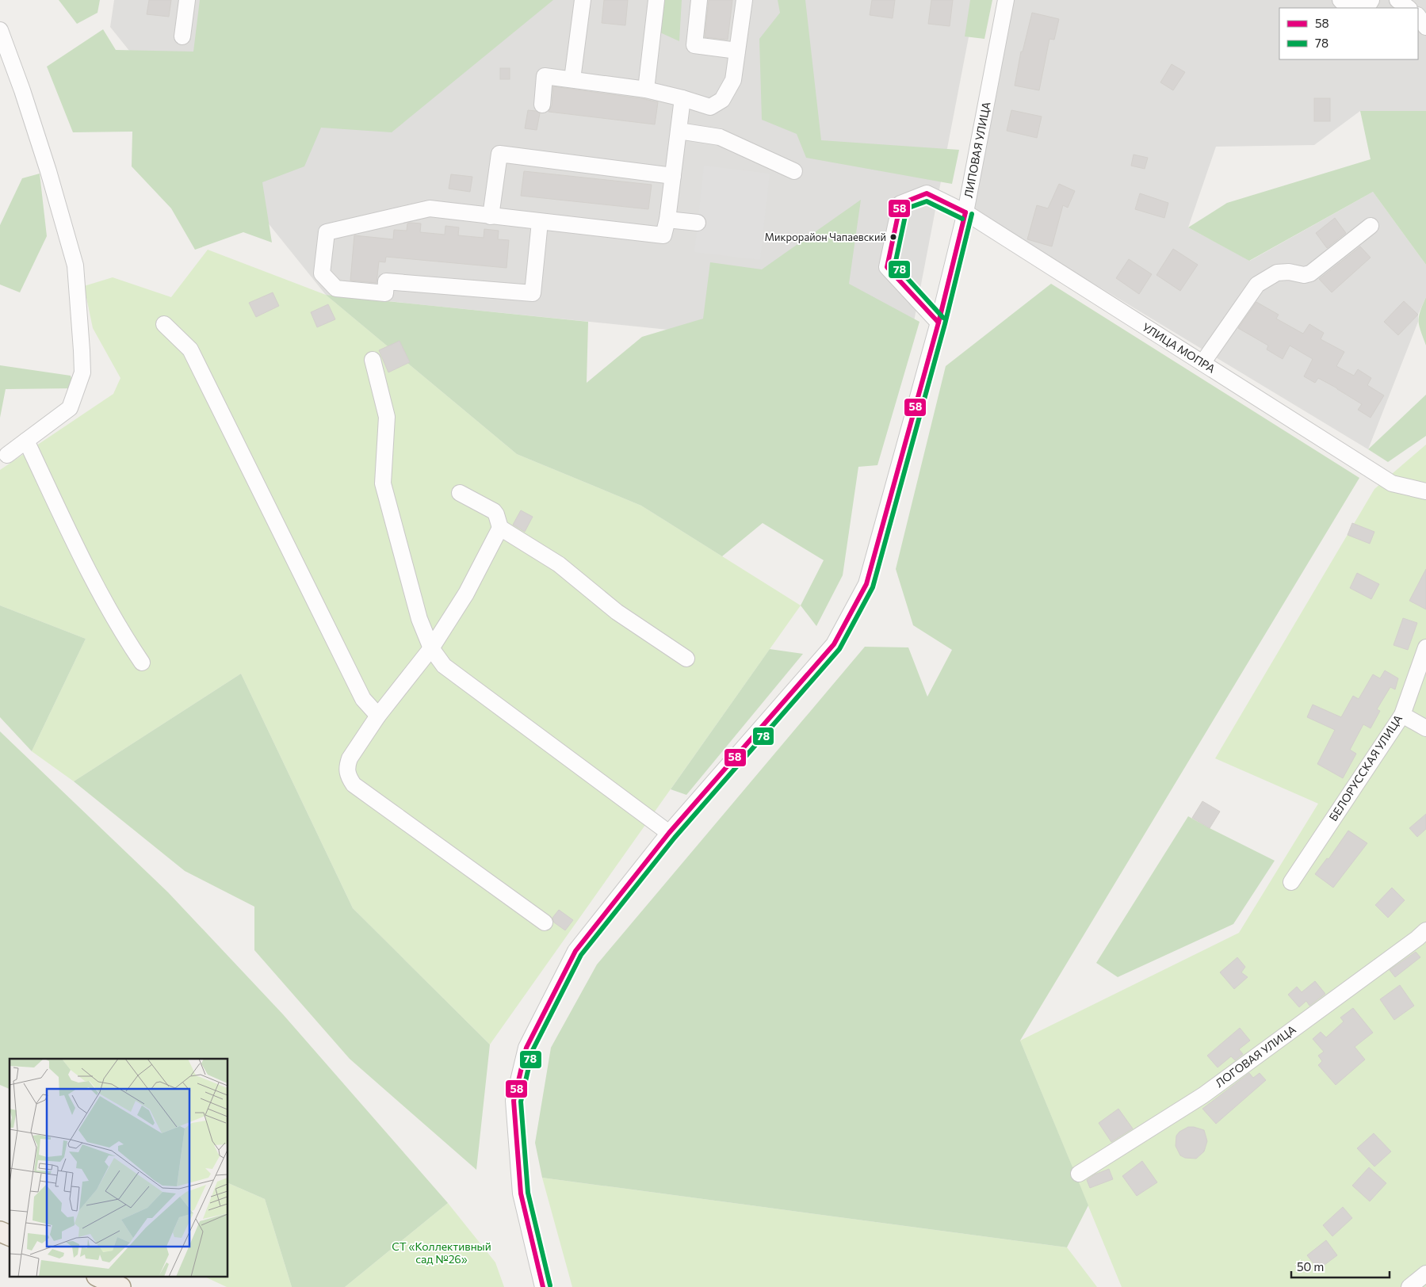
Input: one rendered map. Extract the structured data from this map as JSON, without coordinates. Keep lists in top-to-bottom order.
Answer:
{
  "streets": {
    "street": [
      "ЛИПОВАЯ УЛИЦА",
      "УЛИЦА МОПРА",
      "БЕЛОРУССКАЯ УЛИЦА",
      "ЛОГОВАЯ УЛИЦА"
    ]
  },
  "crossings": [
    ["ЛИПОВАЯ УЛИЦА", "УЛИЦА МОПРА"]
  ],
  "parks": ["СТ «Коллективный сад №26»"],
  "places": ["Микрорайон Чапаевский"],
  "lines": ["transit line 58", "transit line 78"],
  "legend": ["58", "78"],
  "scale_bar": "50 m"
}
